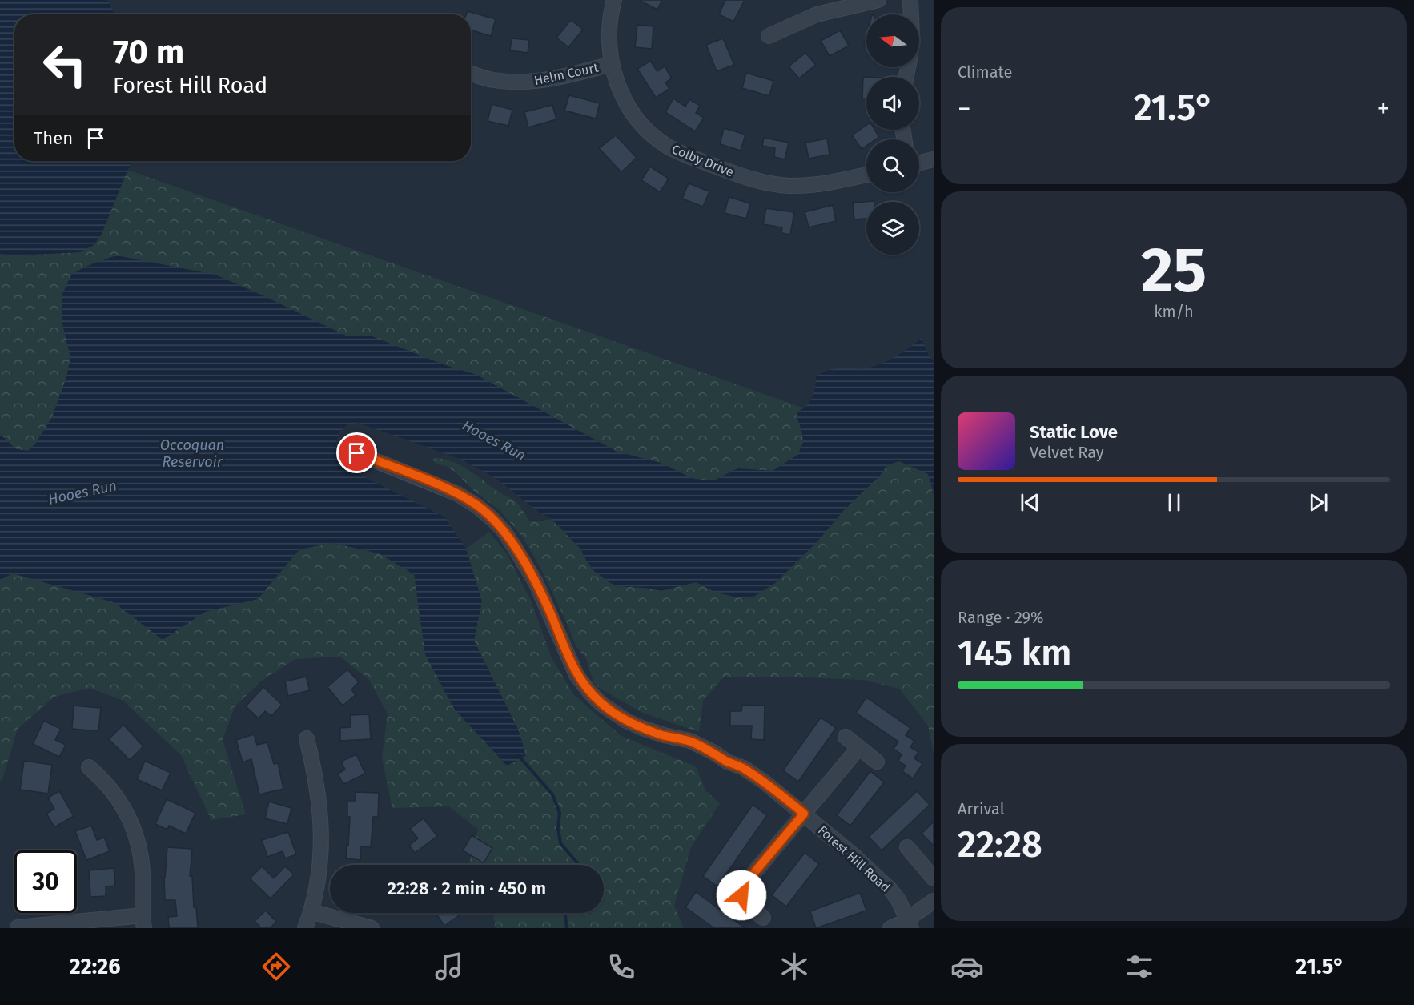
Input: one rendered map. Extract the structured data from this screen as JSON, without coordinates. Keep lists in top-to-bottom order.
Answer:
{
  "streets": {
    "street": ["Helm Court", "Colby Drive", "Forest Hill Road"]
  },
  "crossings": [
    ["Helm Court", "Colby Drive"]
  ],
  "water": ["Hooes Run", "Occoquan Reservoir"],
  "north": "left",
  "page": {
    "tile": [
      "Climate",
      ["25", "km/h"],
      ["Range · 29%", "145 km"],
      ["Arrival", "22:28"]
    ],
    "turn": ["70 m", "Forest Hill Road"],
    "heat": ["−", "21.5°", "+"],
    "then": "Then",
    "song": ["Static Love", "Velvet Ray"],
    "limit": "30",
    "trip": "22:28 · 2 min · 450 m",
    "tabs": ["22:26", "21.5°"]
  }
}
